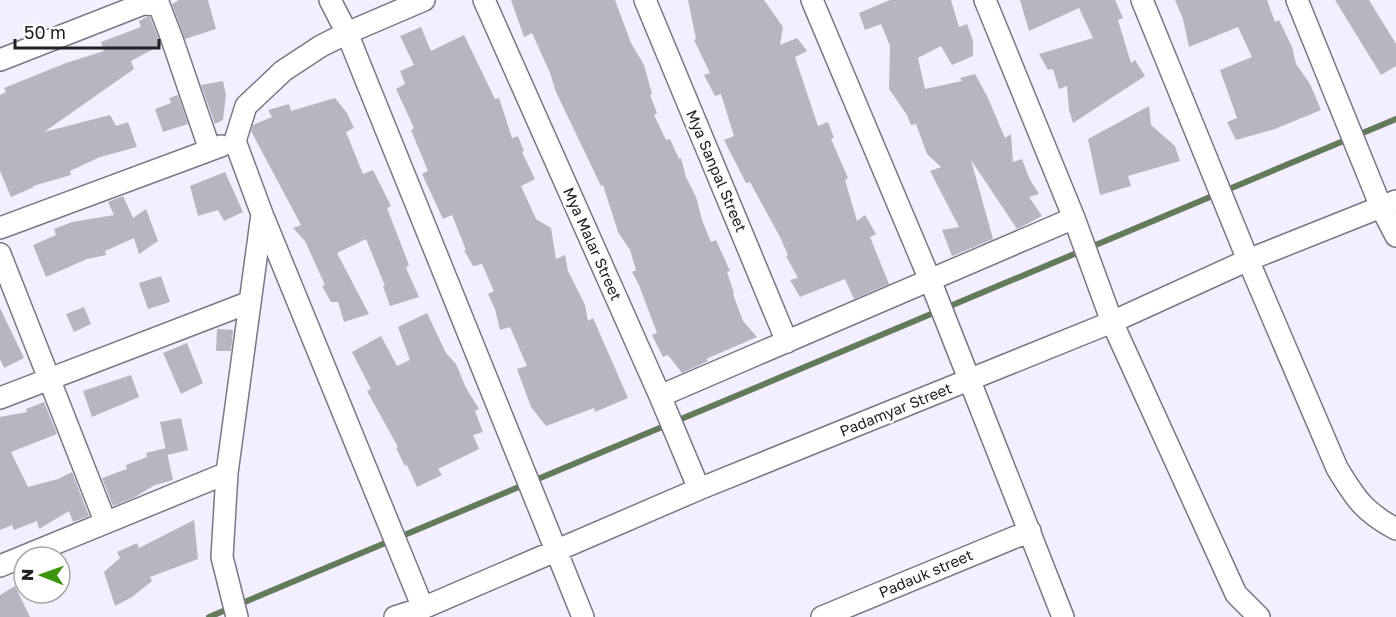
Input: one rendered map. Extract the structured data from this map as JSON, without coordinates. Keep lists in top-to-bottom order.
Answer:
{
  "streets": {
    "street": [
      "Mya Sanpal Street",
      "Mya Malar Street",
      "Padamyar Street",
      "Padauk street"
    ]
  },
  "crossings": [
    ["Mya Malar Street", "Padamyar Street"]
  ],
  "scale_bar": "50 m",
  "north": "left"
}
